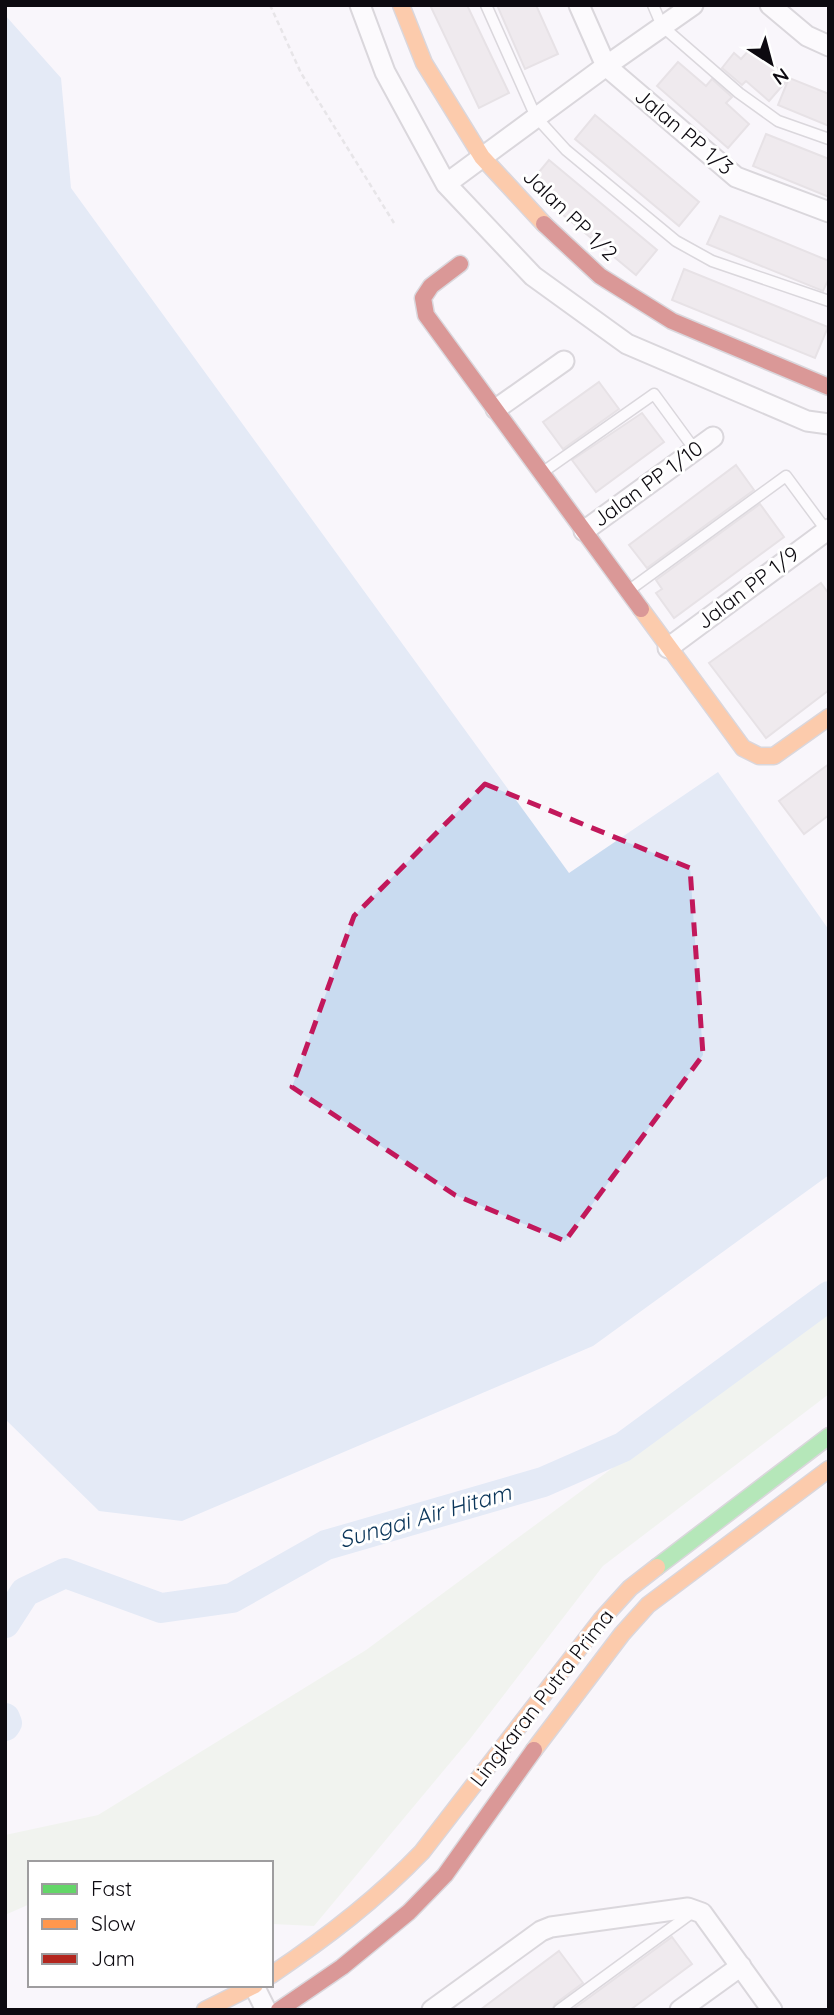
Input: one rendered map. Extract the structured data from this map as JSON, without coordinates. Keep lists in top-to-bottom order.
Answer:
{
  "streets": {
    "main road": ["Jalan PP 1/2", "Lingkaran Putra Prima"],
    "street": ["Jalan PP 1/3", "Jalan PP 1/10", "Jalan PP 1/9"]
  },
  "water": ["Sungai Air Hitam"],
  "legend": ["Fast", "Slow", "Jam"],
  "north": "bottom right"
}
